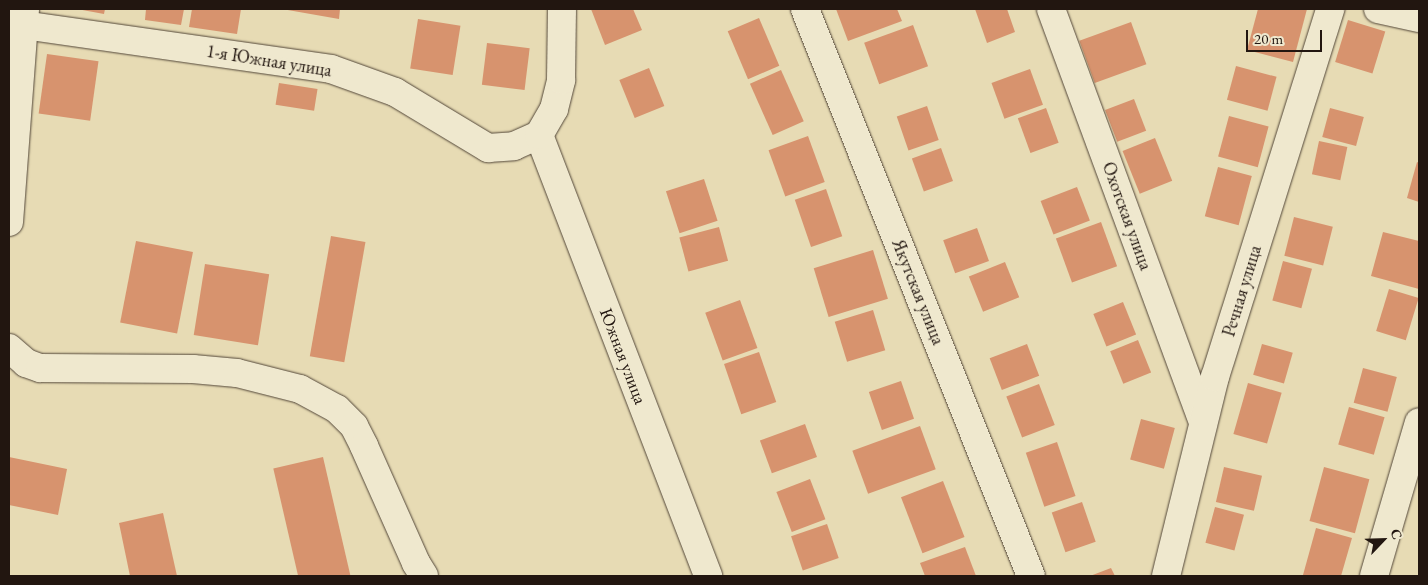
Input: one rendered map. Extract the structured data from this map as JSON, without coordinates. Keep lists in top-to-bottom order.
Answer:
{
  "streets": {
    "street": [
      "1-я Южная улица",
      "Охотская улица",
      "Речная улица",
      "Якутская улица",
      "Южная улица"
    ]
  },
  "crossings": [
    ["1-я Южная улица", "Южная улица"],
    ["Охотская улица", "Речная улица"]
  ],
  "scale_bar": "20 m",
  "north": "top right"
}
